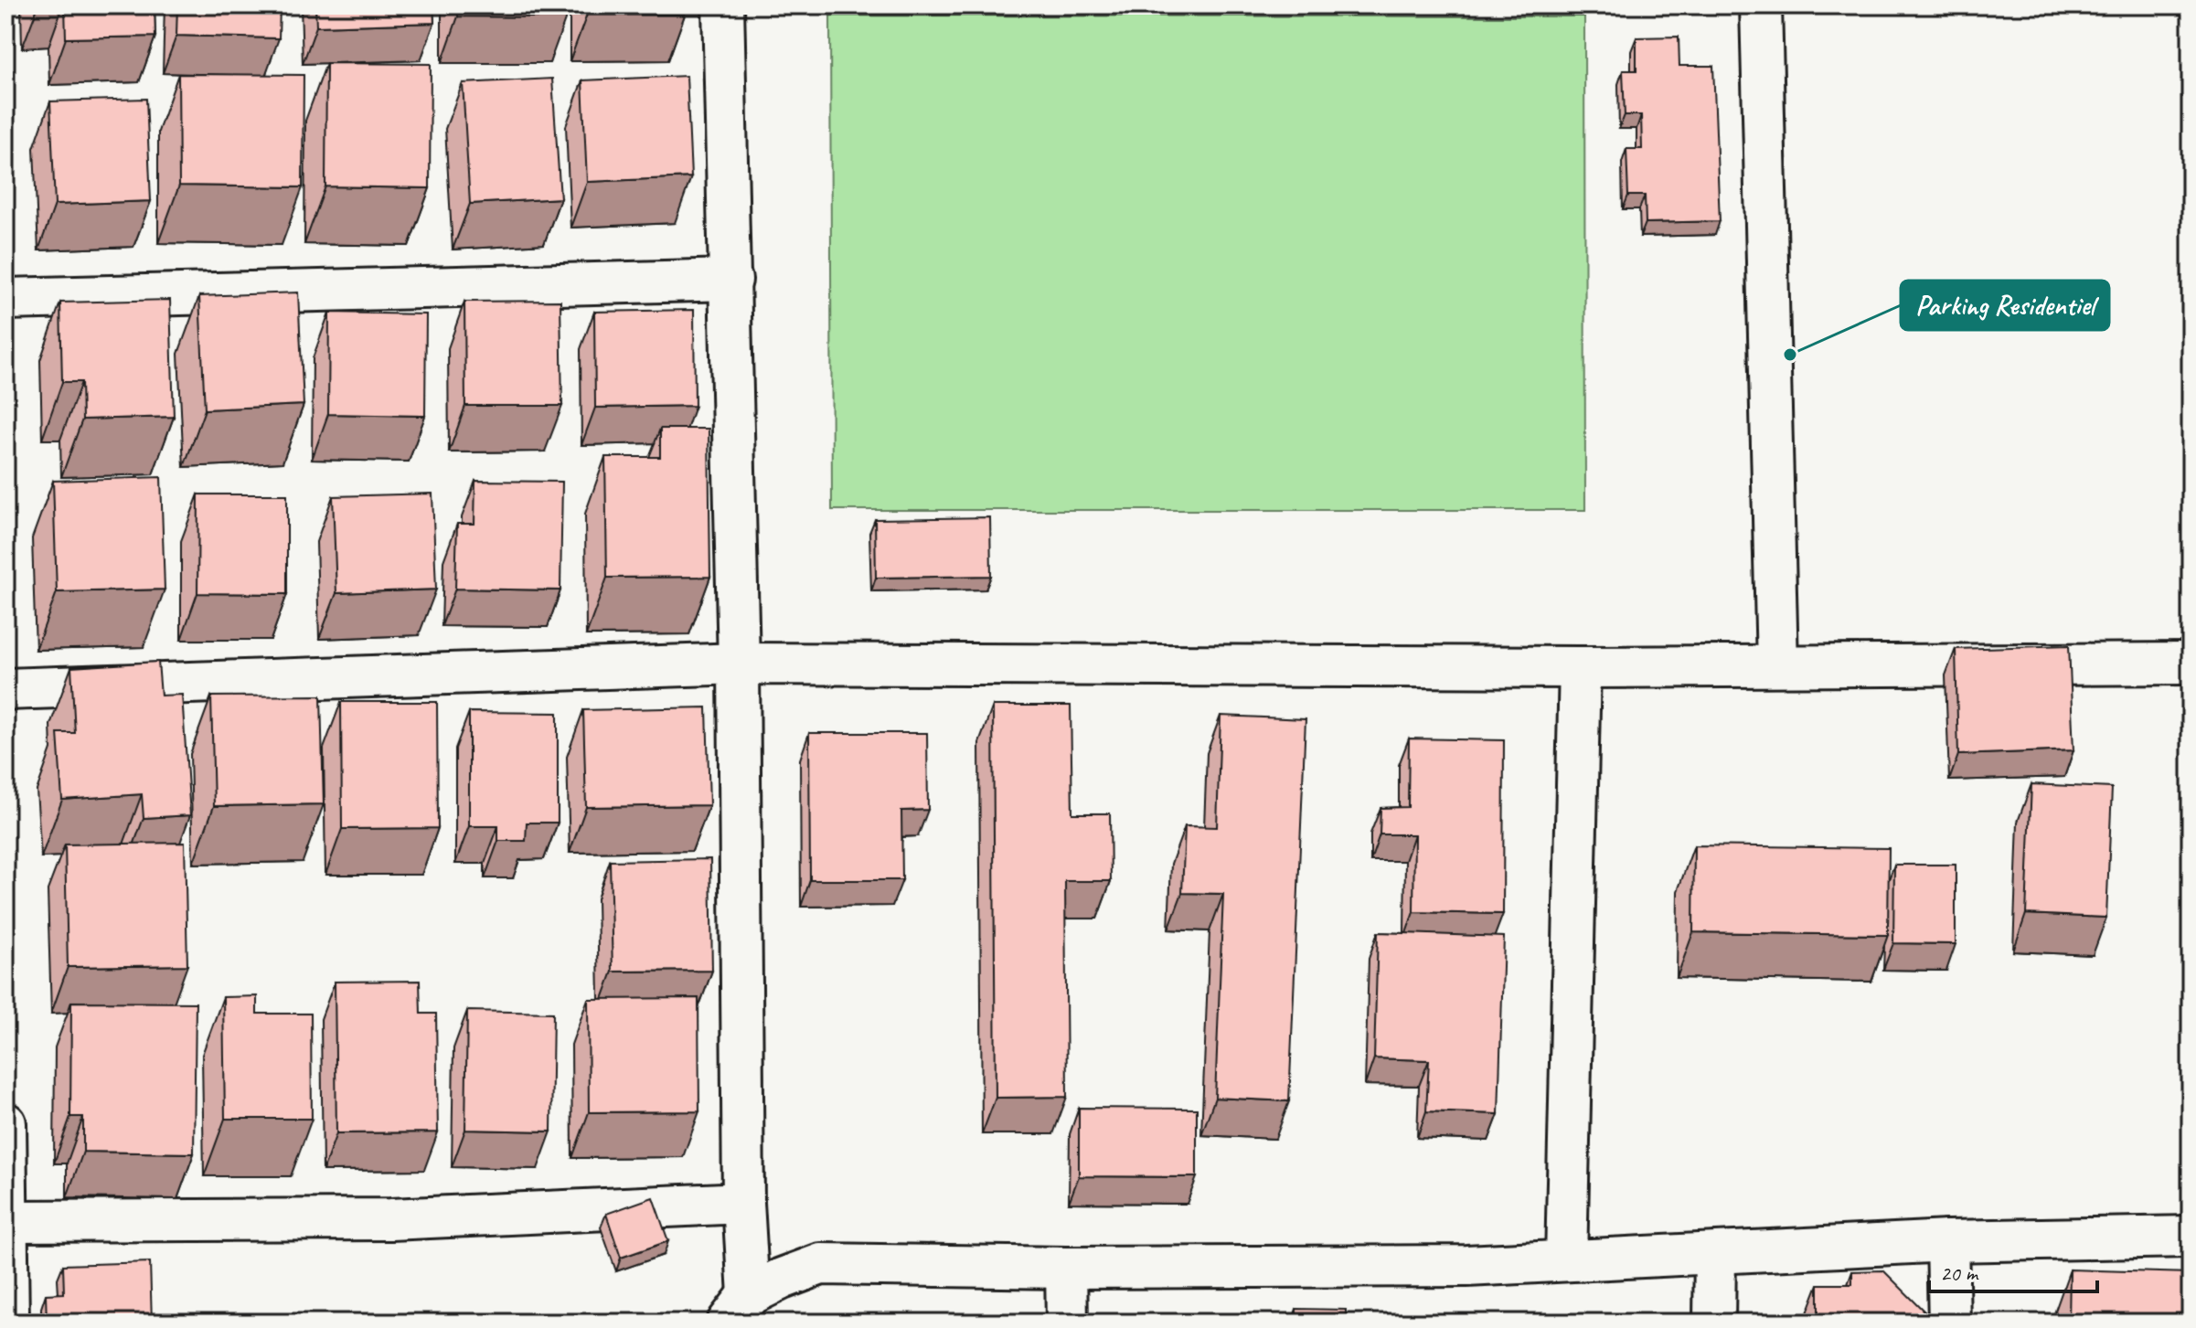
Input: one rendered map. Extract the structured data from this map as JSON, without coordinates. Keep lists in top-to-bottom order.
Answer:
{
  "places": ["Parking Residentiel"],
  "scale_bar": "20 m"
}
